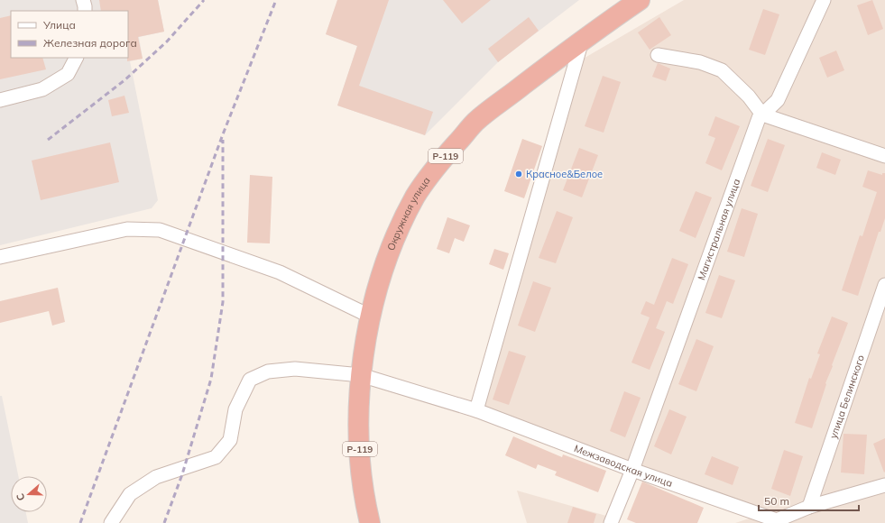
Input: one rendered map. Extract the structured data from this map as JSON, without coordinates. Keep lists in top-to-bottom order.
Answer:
{
  "streets": {
    "highway": ["Р-119", "Окружная улица"],
    "street": ["Магистральная улица", "улица Белинского", "Межзаводская улица"]
  },
  "crossings": [
    ["Окружная улица", "Межзаводская улица"],
    ["Магистральная улица", "Межзаводская улица"],
    ["улица Белинского", "Межзаводская улица"]
  ],
  "places": ["Красное&Белое"],
  "legend": ["Улица", "Железная дорога"],
  "scale_bar": "50 m",
  "north": "left"
}
